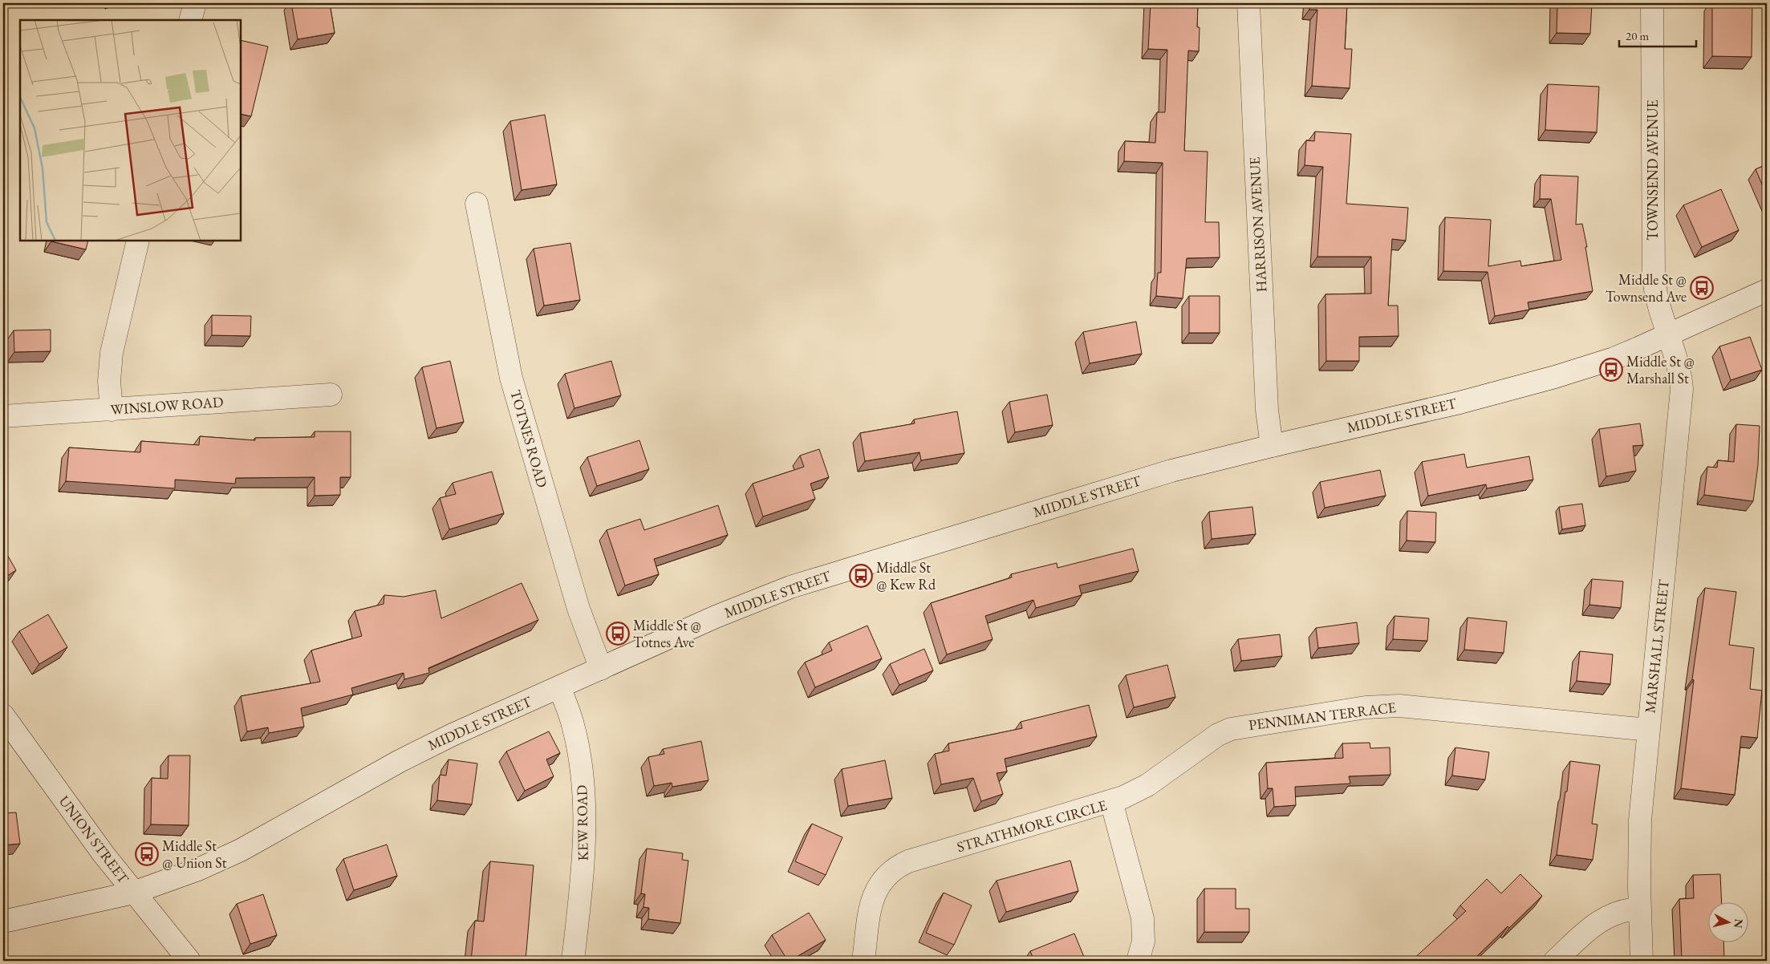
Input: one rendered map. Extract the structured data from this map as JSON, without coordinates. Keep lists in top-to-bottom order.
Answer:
{
  "streets": {
    "street": [
      "TOWNSEND AVENUE",
      "HARRISON AVENUE",
      "WINSLOW ROAD",
      "MIDDLE STREET",
      "TOTNES ROAD",
      "MARSHALL STREET",
      "PENNIMAN TERRACE",
      "KEW ROAD",
      "STRATHMORE CIRCLE",
      "UNION STREET"
    ]
  },
  "crossings": [
    ["TOWNSEND AVENUE", "MIDDLE STREET"],
    ["TOWNSEND AVENUE", "MARSHALL STREET"],
    ["HARRISON AVENUE", "MIDDLE STREET"],
    ["MIDDLE STREET", "TOTNES ROAD"],
    ["MIDDLE STREET", "MARSHALL STREET"],
    ["MIDDLE STREET", "KEW ROAD"],
    ["MIDDLE STREET", "UNION STREET"],
    ["MARSHALL STREET", "PENNIMAN TERRACE"],
    ["PENNIMAN TERRACE", "STRATHMORE CIRCLE"]
  ],
  "places": {
    "bus stop": [
      "Middle St @ Townsend Ave",
      "Middle St @ Marshall St",
      "Middle St @ Kew Rd",
      "Middle St @ Totnes Ave",
      "Middle St @ Union St"
    ]
  },
  "scale_bar": "20 m",
  "north": "right"
}
